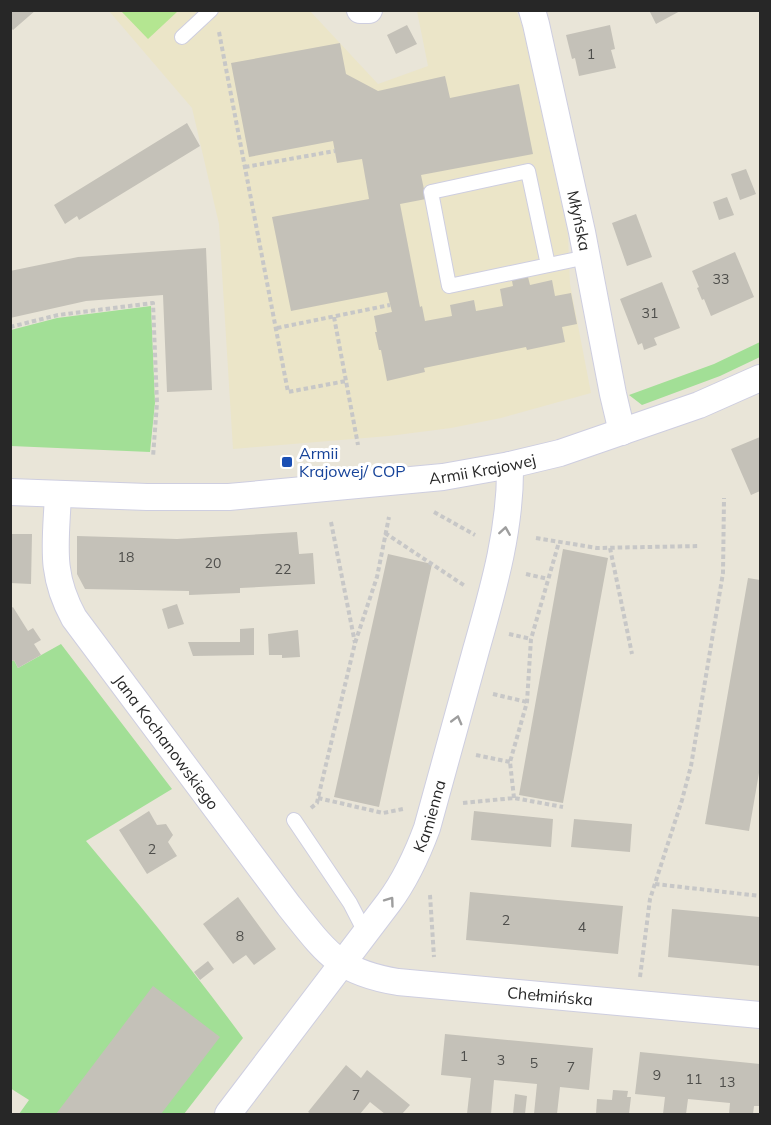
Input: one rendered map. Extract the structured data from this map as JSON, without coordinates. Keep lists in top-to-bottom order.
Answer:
{
  "streets": {
    "street": [
      "Młyńska",
      "Armii Krajowej",
      "Jana Kochanowskiego",
      "Kamienna",
      "Chełmińska"
    ]
  },
  "crossings": [
    ["Młyńska", "Armii Krajowej"],
    ["Armii Krajowej", "Jana Kochanowskiego"],
    ["Armii Krajowej", "Kamienna"],
    ["Jana Kochanowskiego", "Kamienna"],
    ["Jana Kochanowskiego", "Chełmińska"],
    ["Kamienna", "Chełmińska"]
  ],
  "one_way": ["Kamienna"],
  "places": {
    "transit": ["Armii Krajowej/ COP"]
  },
  "house_numbers": [
    "1",
    "33",
    "31",
    "18",
    "20",
    "22",
    "2",
    "2",
    "4",
    "8",
    "1",
    "3",
    "5",
    "7",
    "9",
    "11",
    "13",
    "7"
  ]
}
